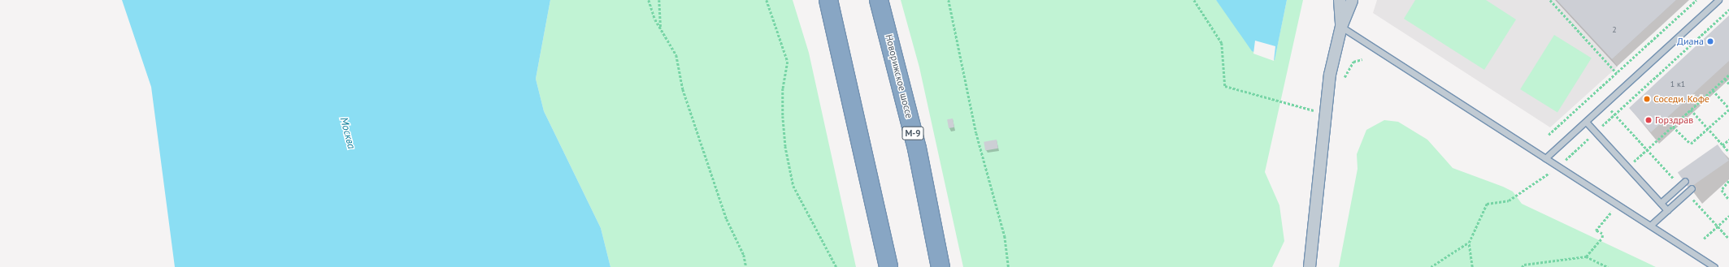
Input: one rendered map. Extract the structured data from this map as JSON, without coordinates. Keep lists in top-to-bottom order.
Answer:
{
  "streets": {
    "highway": ["Новорижское шоссе", "М-9"]
  },
  "water": ["Москва"],
  "places": ["Диана", "Соседи. Кофе", "Горздрав"],
  "house_numbers": ["2", "1 к1"]
}
